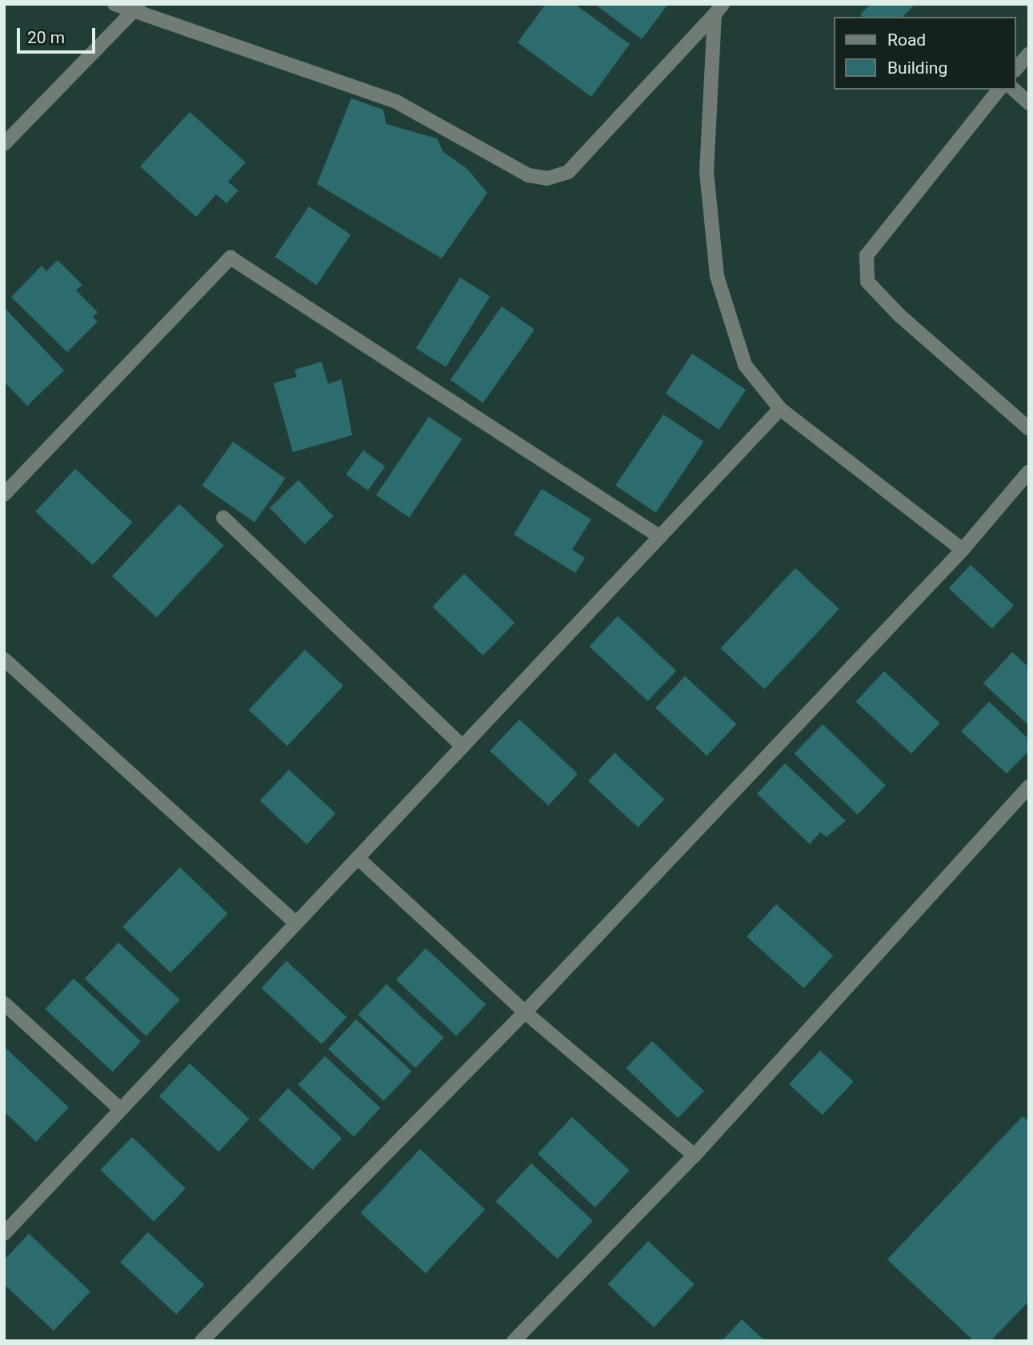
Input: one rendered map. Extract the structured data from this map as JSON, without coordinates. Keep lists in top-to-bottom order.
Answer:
{
  "legend": ["Road", "Building"],
  "scale_bar": "20 m"
}
